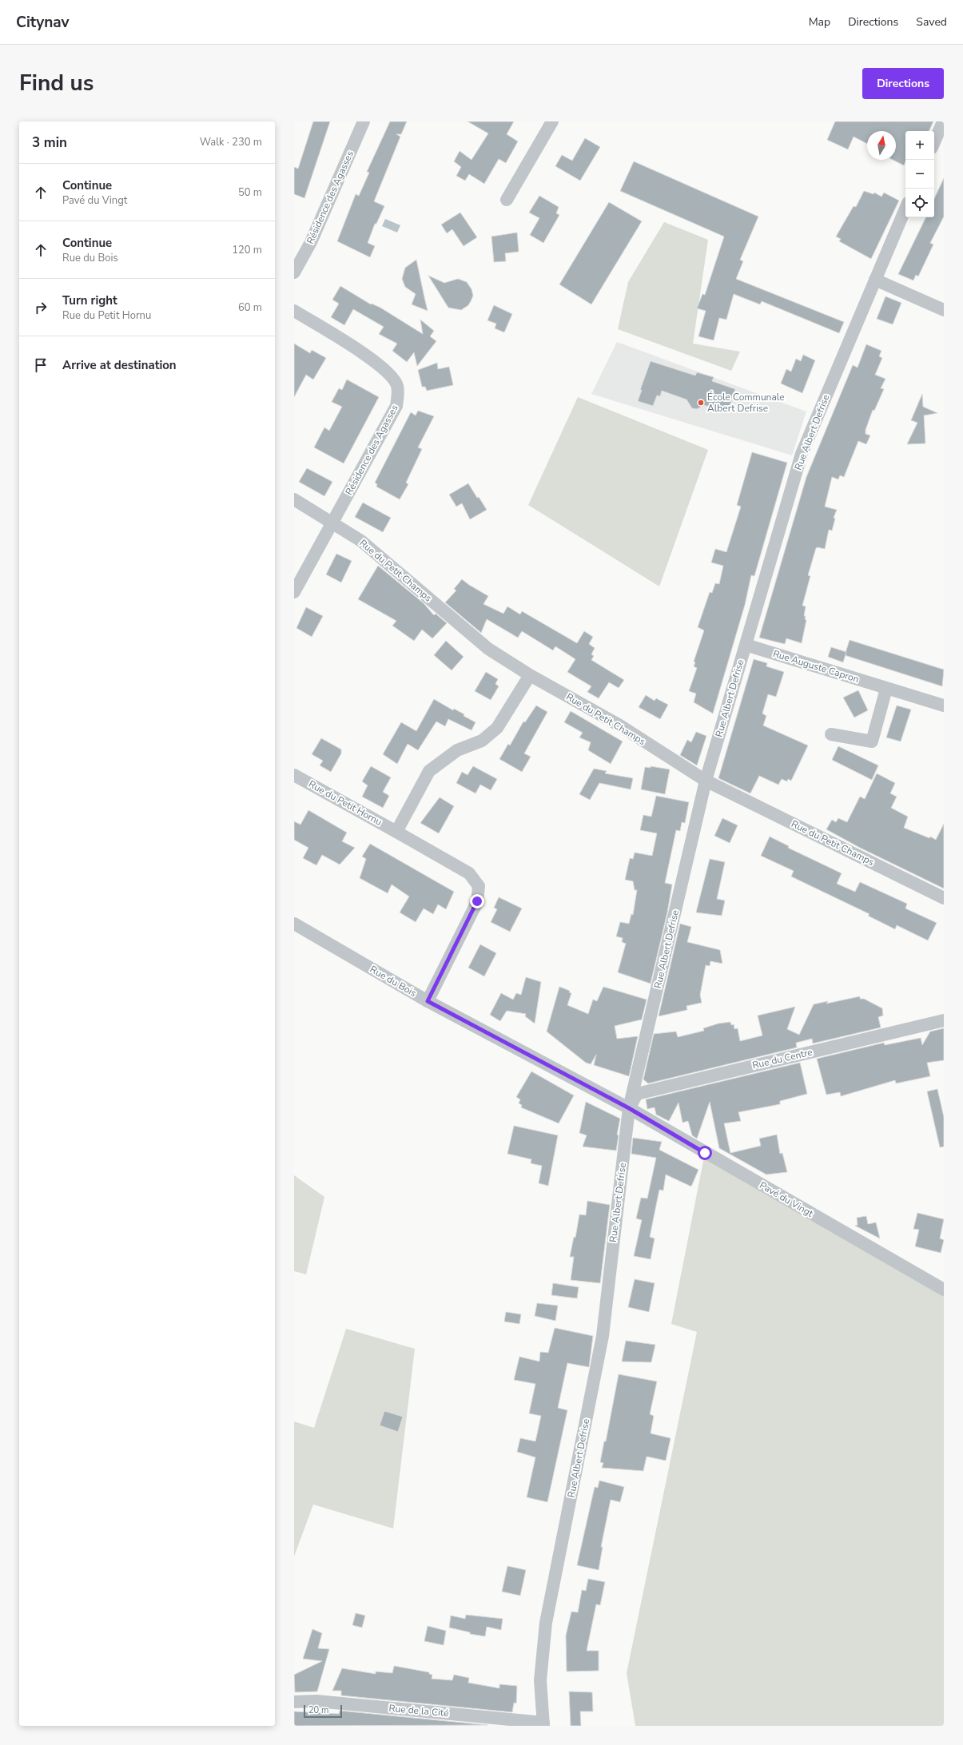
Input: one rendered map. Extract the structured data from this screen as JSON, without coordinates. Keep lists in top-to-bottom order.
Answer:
{
  "streets": {
    "street": [
      "Résidence des Agasses",
      "Rue Albert Defrise",
      "Rue du Petit Champs",
      "Rue Auguste Capron",
      "Rue du Petit Hornu",
      "Rue du Bois",
      "Rue du Centre",
      "Pavé du Vingt",
      "Rue de la Cité"
    ]
  },
  "crossings": [
    ["Résidence des Agasses", "Rue du Petit Champs"],
    ["Rue Albert Defrise", "Rue du Petit Champs"],
    ["Rue Albert Defrise", "Rue Auguste Capron"],
    ["Rue Albert Defrise", "Rue du Bois"],
    ["Rue Albert Defrise", "Rue du Centre"],
    ["Rue Albert Defrise", "Pavé du Vingt"],
    ["Rue Albert Defrise", "Rue de la Cité"],
    ["Rue du Petit Hornu", "Rue du Bois"],
    ["Rue du Bois", "Rue du Centre"],
    ["Rue du Bois", "Pavé du Vingt"],
    ["Rue du Centre", "Pavé du Vingt"]
  ],
  "places": ["École Communale Albert Defrise"],
  "scale_bar": "20 m",
  "north": "top",
  "page": {
    "header": "Citynav",
    "nav": ["Map", "Directions", "Saved"],
    "title": "Find us",
    "buttons": "Directions",
    "heading": ["3 min", "Walk · 230 m"],
    "map_buttons": ["+", "−"],
    "list": [
      ["Continue", "Pavé du Vingt", "50 m"],
      ["Continue", "Rue du Bois", "120 m"],
      ["Turn right", "Rue du Petit Hornu", "60 m"],
      "Arrive at destination"
    ],
    "scale": "20 m"
  }
}
